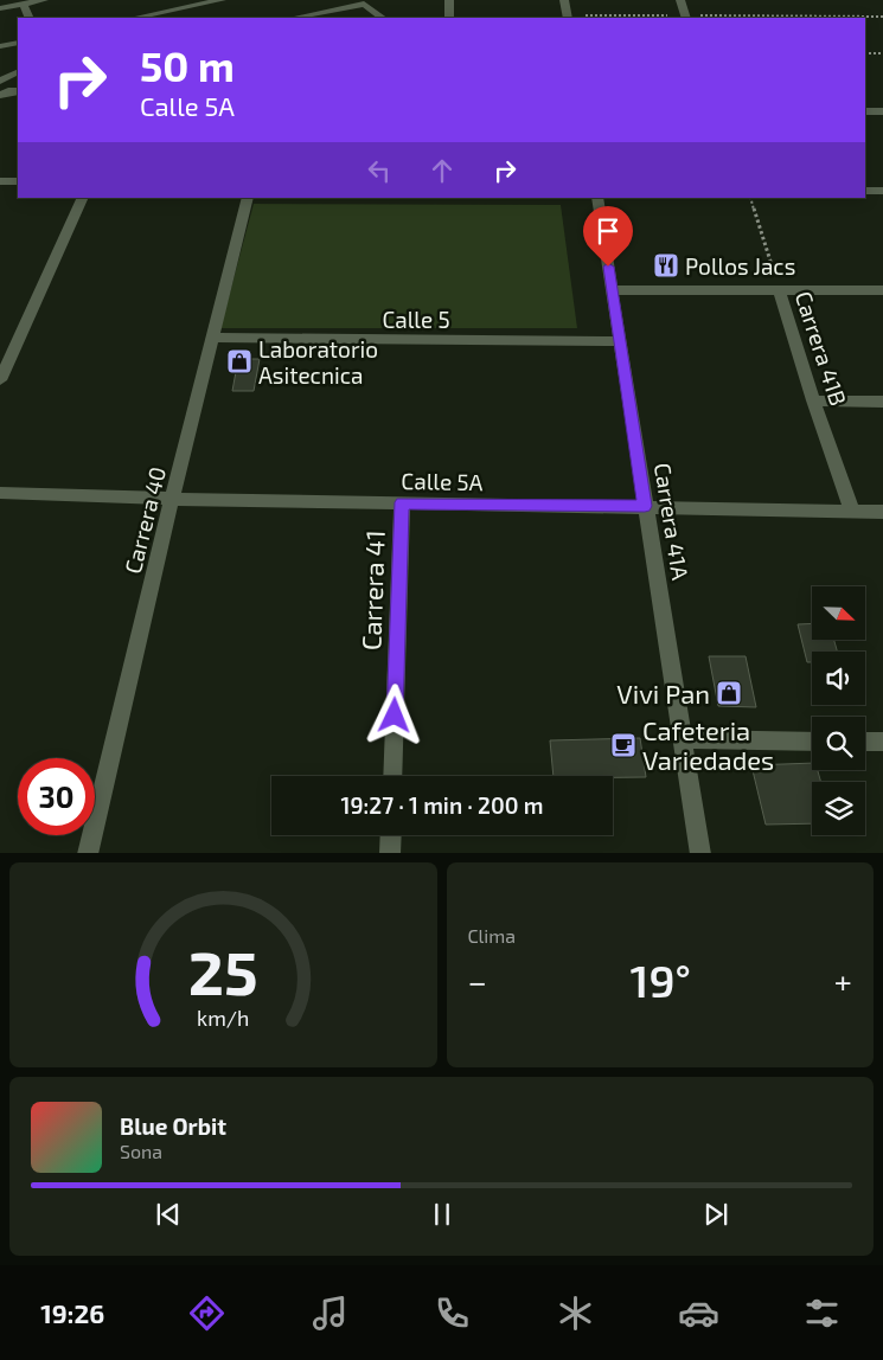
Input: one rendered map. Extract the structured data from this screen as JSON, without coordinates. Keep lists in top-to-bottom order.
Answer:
{
  "streets": {
    "street": [
      "Calle 5",
      "Carrera 41B",
      "Calle 5A",
      "Carrera 40",
      "Carrera 41A",
      "Carrera 41"
    ]
  },
  "crossings": [
    ["Calle 5", "Carrera 40"],
    ["Calle 5", "Carrera 41A"],
    ["Carrera 41B", "Calle 5A"],
    ["Calle 5A", "Carrera 40"],
    ["Calle 5A", "Carrera 41A"],
    ["Calle 5A", "Carrera 41"]
  ],
  "places": {
    "restaurant": ["Pollos Jacs"],
    "shop": ["Laboratorio Asitecnica", "Vivi Pan"],
    "cafe": ["Cafeteria Variedades"]
  },
  "north": "bottom right",
  "page": {
    "turn": ["50 m", "Calle 5A"],
    "limit": "30",
    "trip": "19:27 · 1 min · 200 m",
    "tile": "Clima",
    "heat": ["−", "19°", "+"],
    "song": ["Blue Orbit", "Sona"],
    "tabs": "19:26",
    "gauge": ["25", "km/h"]
  }
}
